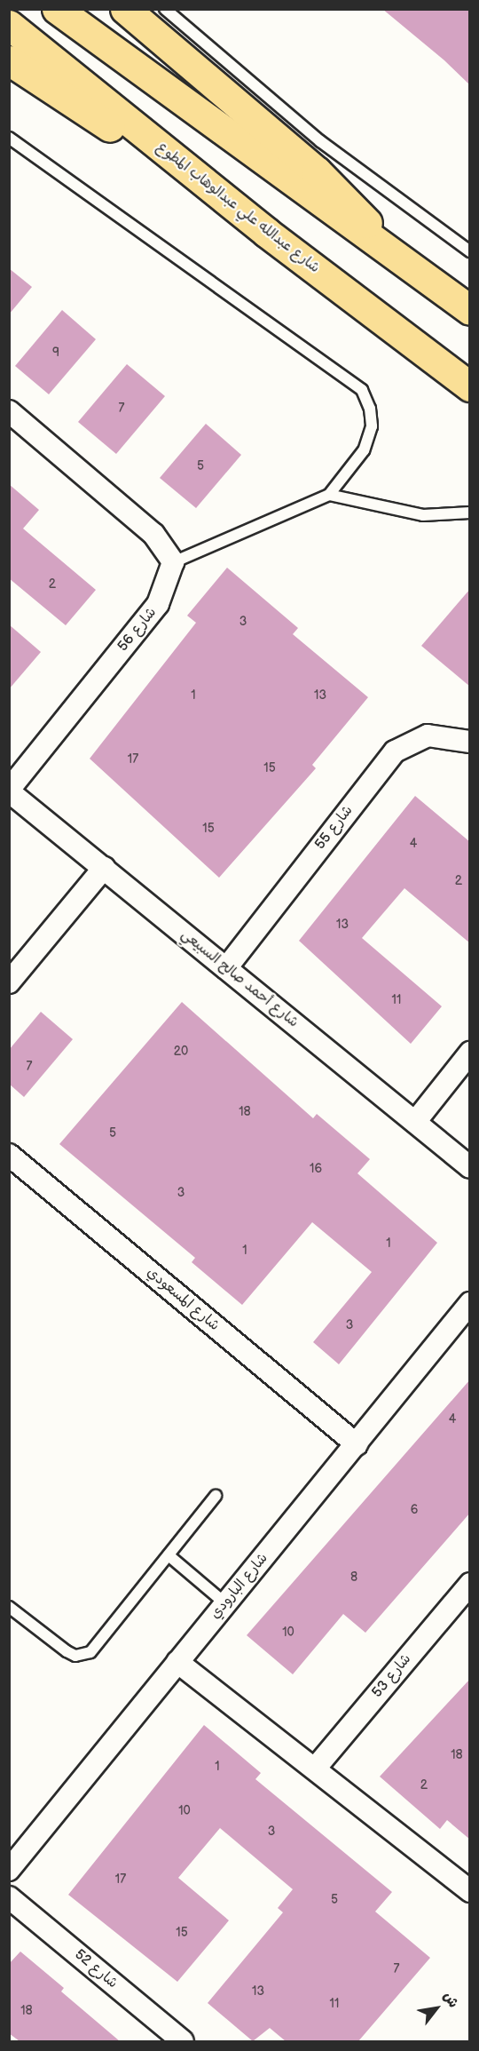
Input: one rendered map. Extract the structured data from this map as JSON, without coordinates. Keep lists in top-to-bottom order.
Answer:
{
  "streets": {
    "main road": ["شارع عبدالله علي عبدالوهاب المطوع"],
    "street": [
      "شارع 56",
      "شارع 55",
      "شارع أحمد صالح السبيعي",
      "شارع المسعودي",
      "شارع البارودي",
      "شارع 53",
      "شارع 52"
    ]
  },
  "crossings": [
    ["شارع 56", "شارع أحمد صالح السبيعي"],
    ["شارع 55", "شارع أحمد صالح السبيعي"],
    ["شارع المسعودي", "شارع البارودي"]
  ],
  "house_numbers": [
    "9",
    "7",
    "5",
    "2",
    "3",
    "1",
    "13",
    "17",
    "15",
    "15",
    "4",
    "2",
    "13",
    "11",
    "20",
    "7",
    "18",
    "5",
    "16",
    "3",
    "1",
    "1",
    "3",
    "4",
    "6",
    "8",
    "10",
    "18",
    "1",
    "2",
    "10",
    "3",
    "17",
    "5",
    "15",
    "7",
    "13",
    "11",
    "18"
  ],
  "north": "top right"
}
